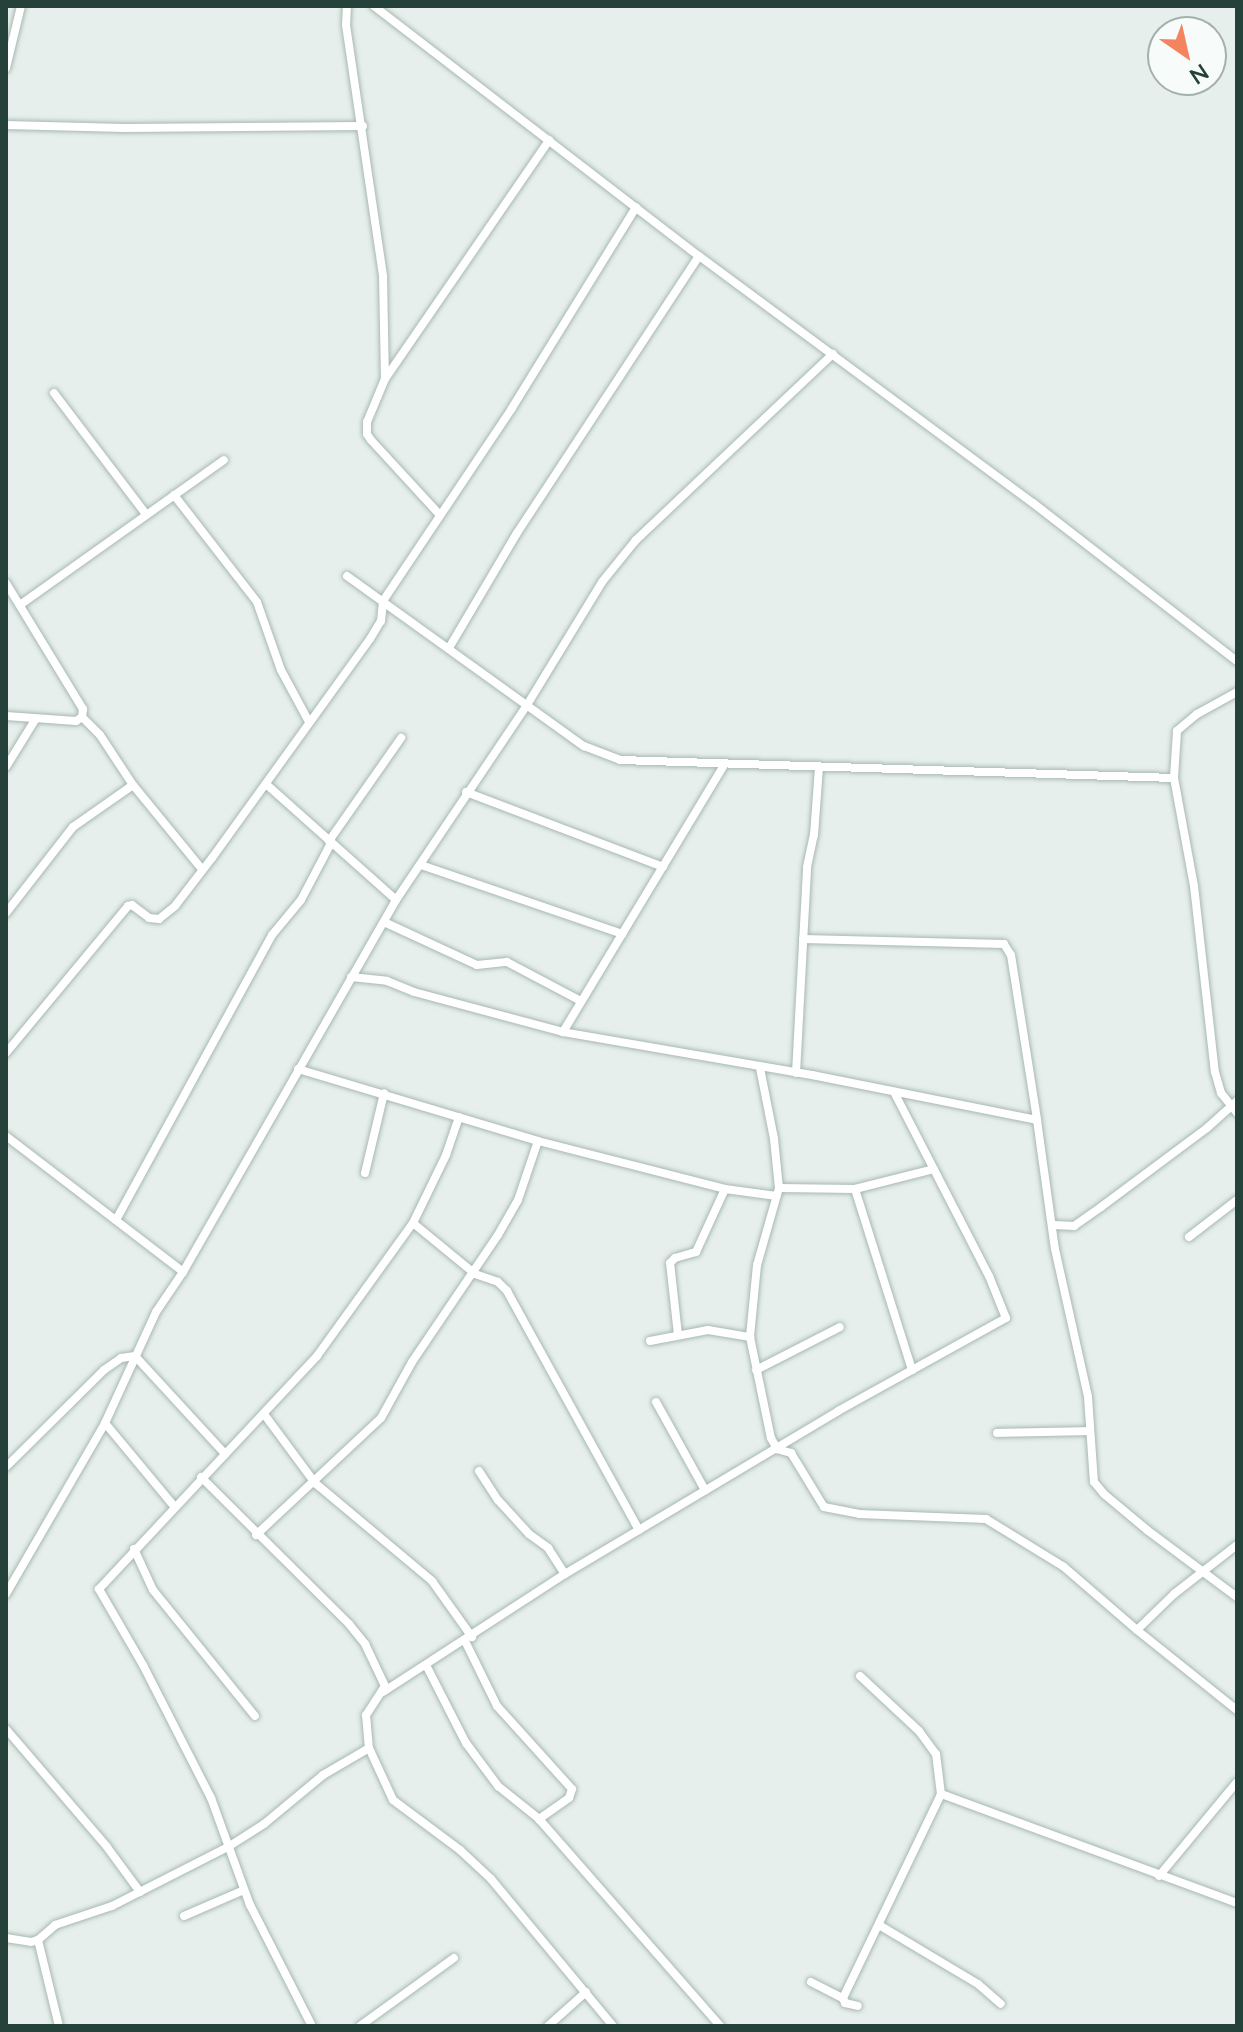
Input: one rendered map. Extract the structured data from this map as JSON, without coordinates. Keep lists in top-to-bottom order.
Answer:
{
  "north": "bottom right"
}
